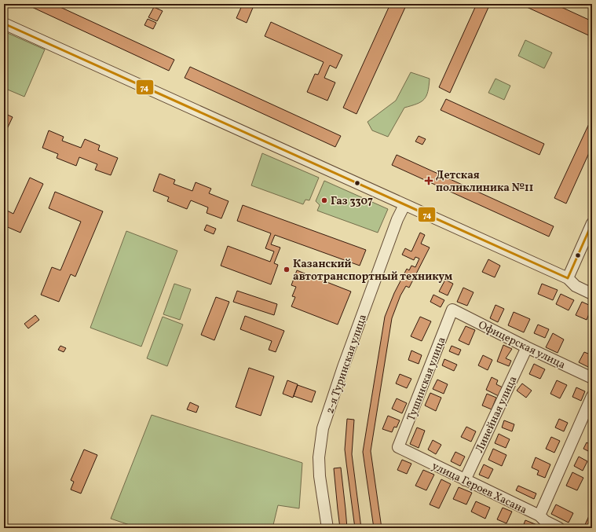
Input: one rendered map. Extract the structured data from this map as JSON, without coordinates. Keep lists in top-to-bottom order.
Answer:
{
  "streets": {
    "street": [
      "Офицерская улица",
      "2-я Туринская улица",
      "Тушинская улица",
      "Линейная улица",
      "улица Героев Хасана"
    ]
  },
  "crossings": [
    ["Офицерская улица", "Тушинская улица"],
    ["Офицерская улица", "Линейная улица"],
    ["Тушинская улица", "улица Героев Хасана"],
    ["Линейная улица", "улица Героев Хасана"]
  ],
  "places": {
    "health": ["Детская поликлиника №11"],
    "other": ["Газ 3307", "Казанский автотранспортный техникум"]
  },
  "lines": ["transit line 74"]
}
